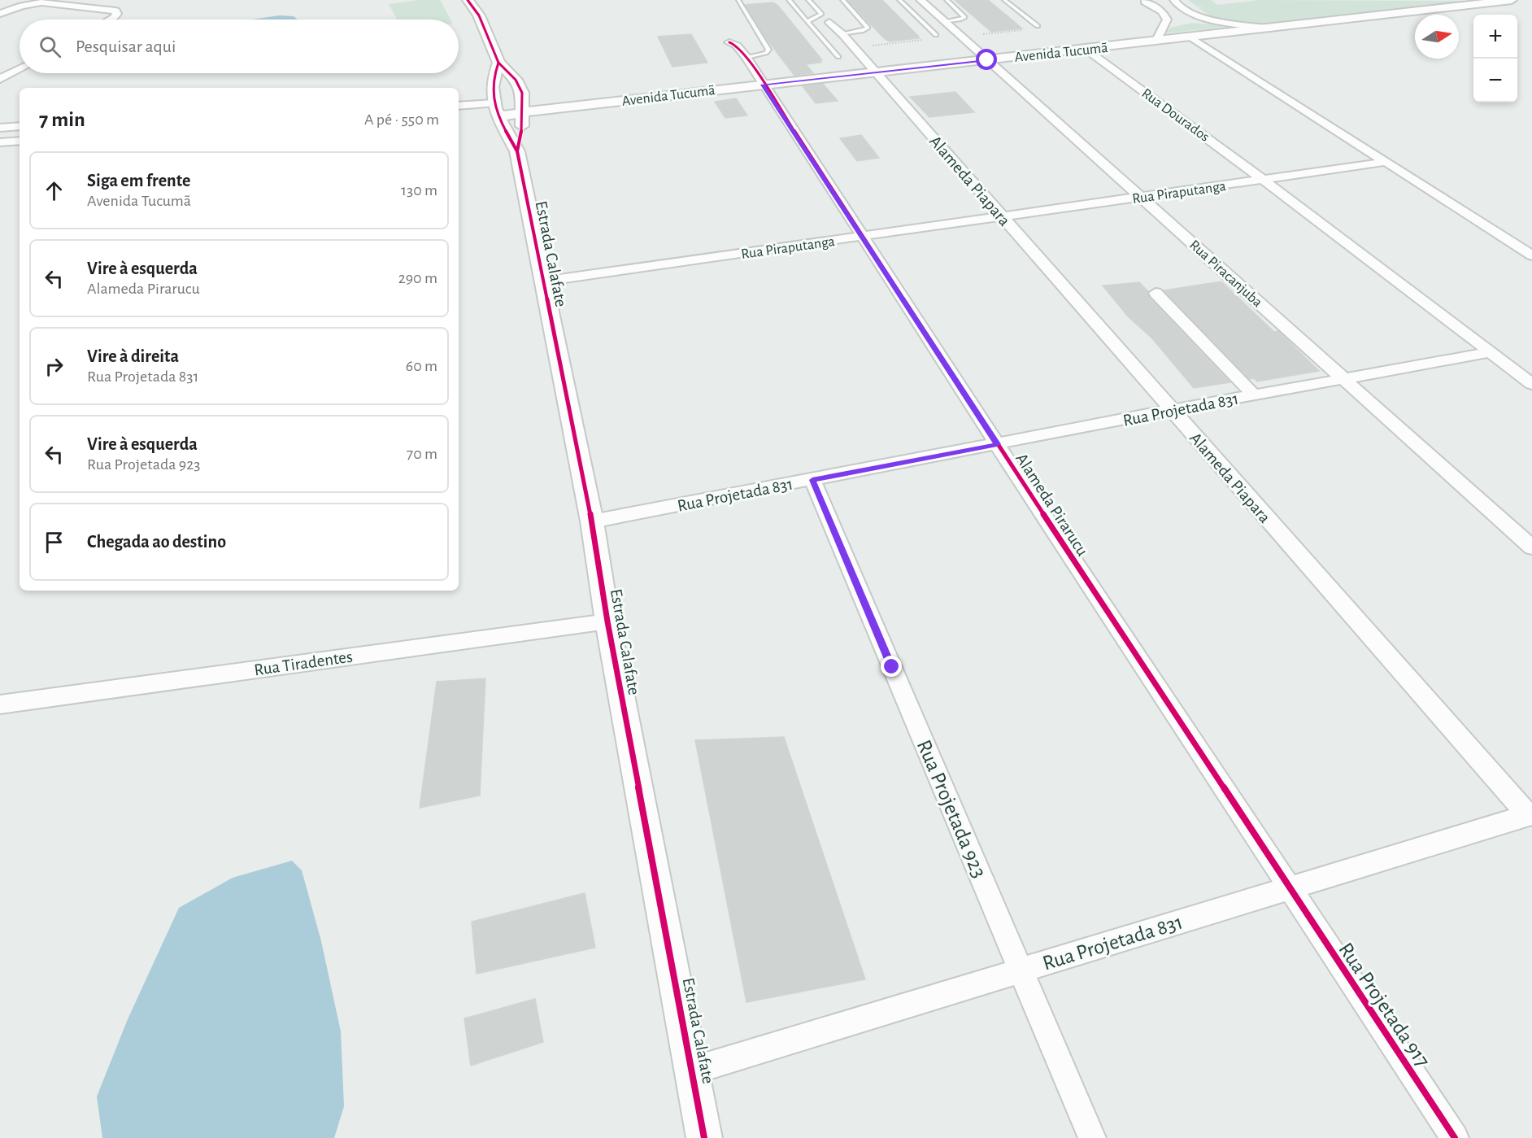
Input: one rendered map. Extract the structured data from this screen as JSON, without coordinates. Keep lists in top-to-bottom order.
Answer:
{
  "streets": {
    "street": [
      "Avenida Tucumã",
      "Rua Dourados",
      "Alameda Piapara",
      "Rua Piraputanga",
      "Estrada Calafate",
      "Rua Piracanjuba",
      "Rua Projetada 831",
      "Alameda Pirarucu",
      "Rua Tiradentes",
      "Rua Projetada 923",
      "Rua Projetada 917"
    ]
  },
  "crossings": [
    ["Avenida Tucumã", "Rua Dourados"],
    ["Avenida Tucumã", "Alameda Piapara"],
    ["Avenida Tucumã", "Estrada Calafate"],
    ["Avenida Tucumã", "Rua Piracanjuba"],
    ["Avenida Tucumã", "Alameda Pirarucu"],
    ["Rua Dourados", "Rua Piraputanga"],
    ["Alameda Piapara", "Rua Piraputanga"],
    ["Alameda Piapara", "Rua Projetada 831"],
    ["Rua Piraputanga", "Estrada Calafate"],
    ["Rua Piraputanga", "Rua Piracanjuba"],
    ["Rua Piraputanga", "Alameda Pirarucu"],
    ["Estrada Calafate", "Rua Projetada 831"],
    ["Estrada Calafate", "Rua Tiradentes"],
    ["Rua Piracanjuba", "Rua Projetada 831"],
    ["Rua Projetada 831", "Alameda Pirarucu"],
    ["Rua Projetada 831", "Rua Projetada 923"],
    ["Rua Projetada 831", "Rua Projetada 917"],
    ["Alameda Pirarucu", "Rua Projetada 917"]
  ],
  "north": "right",
  "page": {
    "map_buttons": ["+", "−"],
    "search": "Pesquisar aqui",
    "heading": ["7 min", "A pé · 550 m"],
    "list": [
      ["Siga em frente", "Avenida Tucumã", "130 m"],
      ["Vire à esquerda", "Alameda Pirarucu", "290 m"],
      ["Vire à direita", "Rua Projetada 831", "60 m"],
      ["Vire à esquerda", "Rua Projetada 923", "70 m"],
      "Chegada ao destino"
    ]
  }
}
